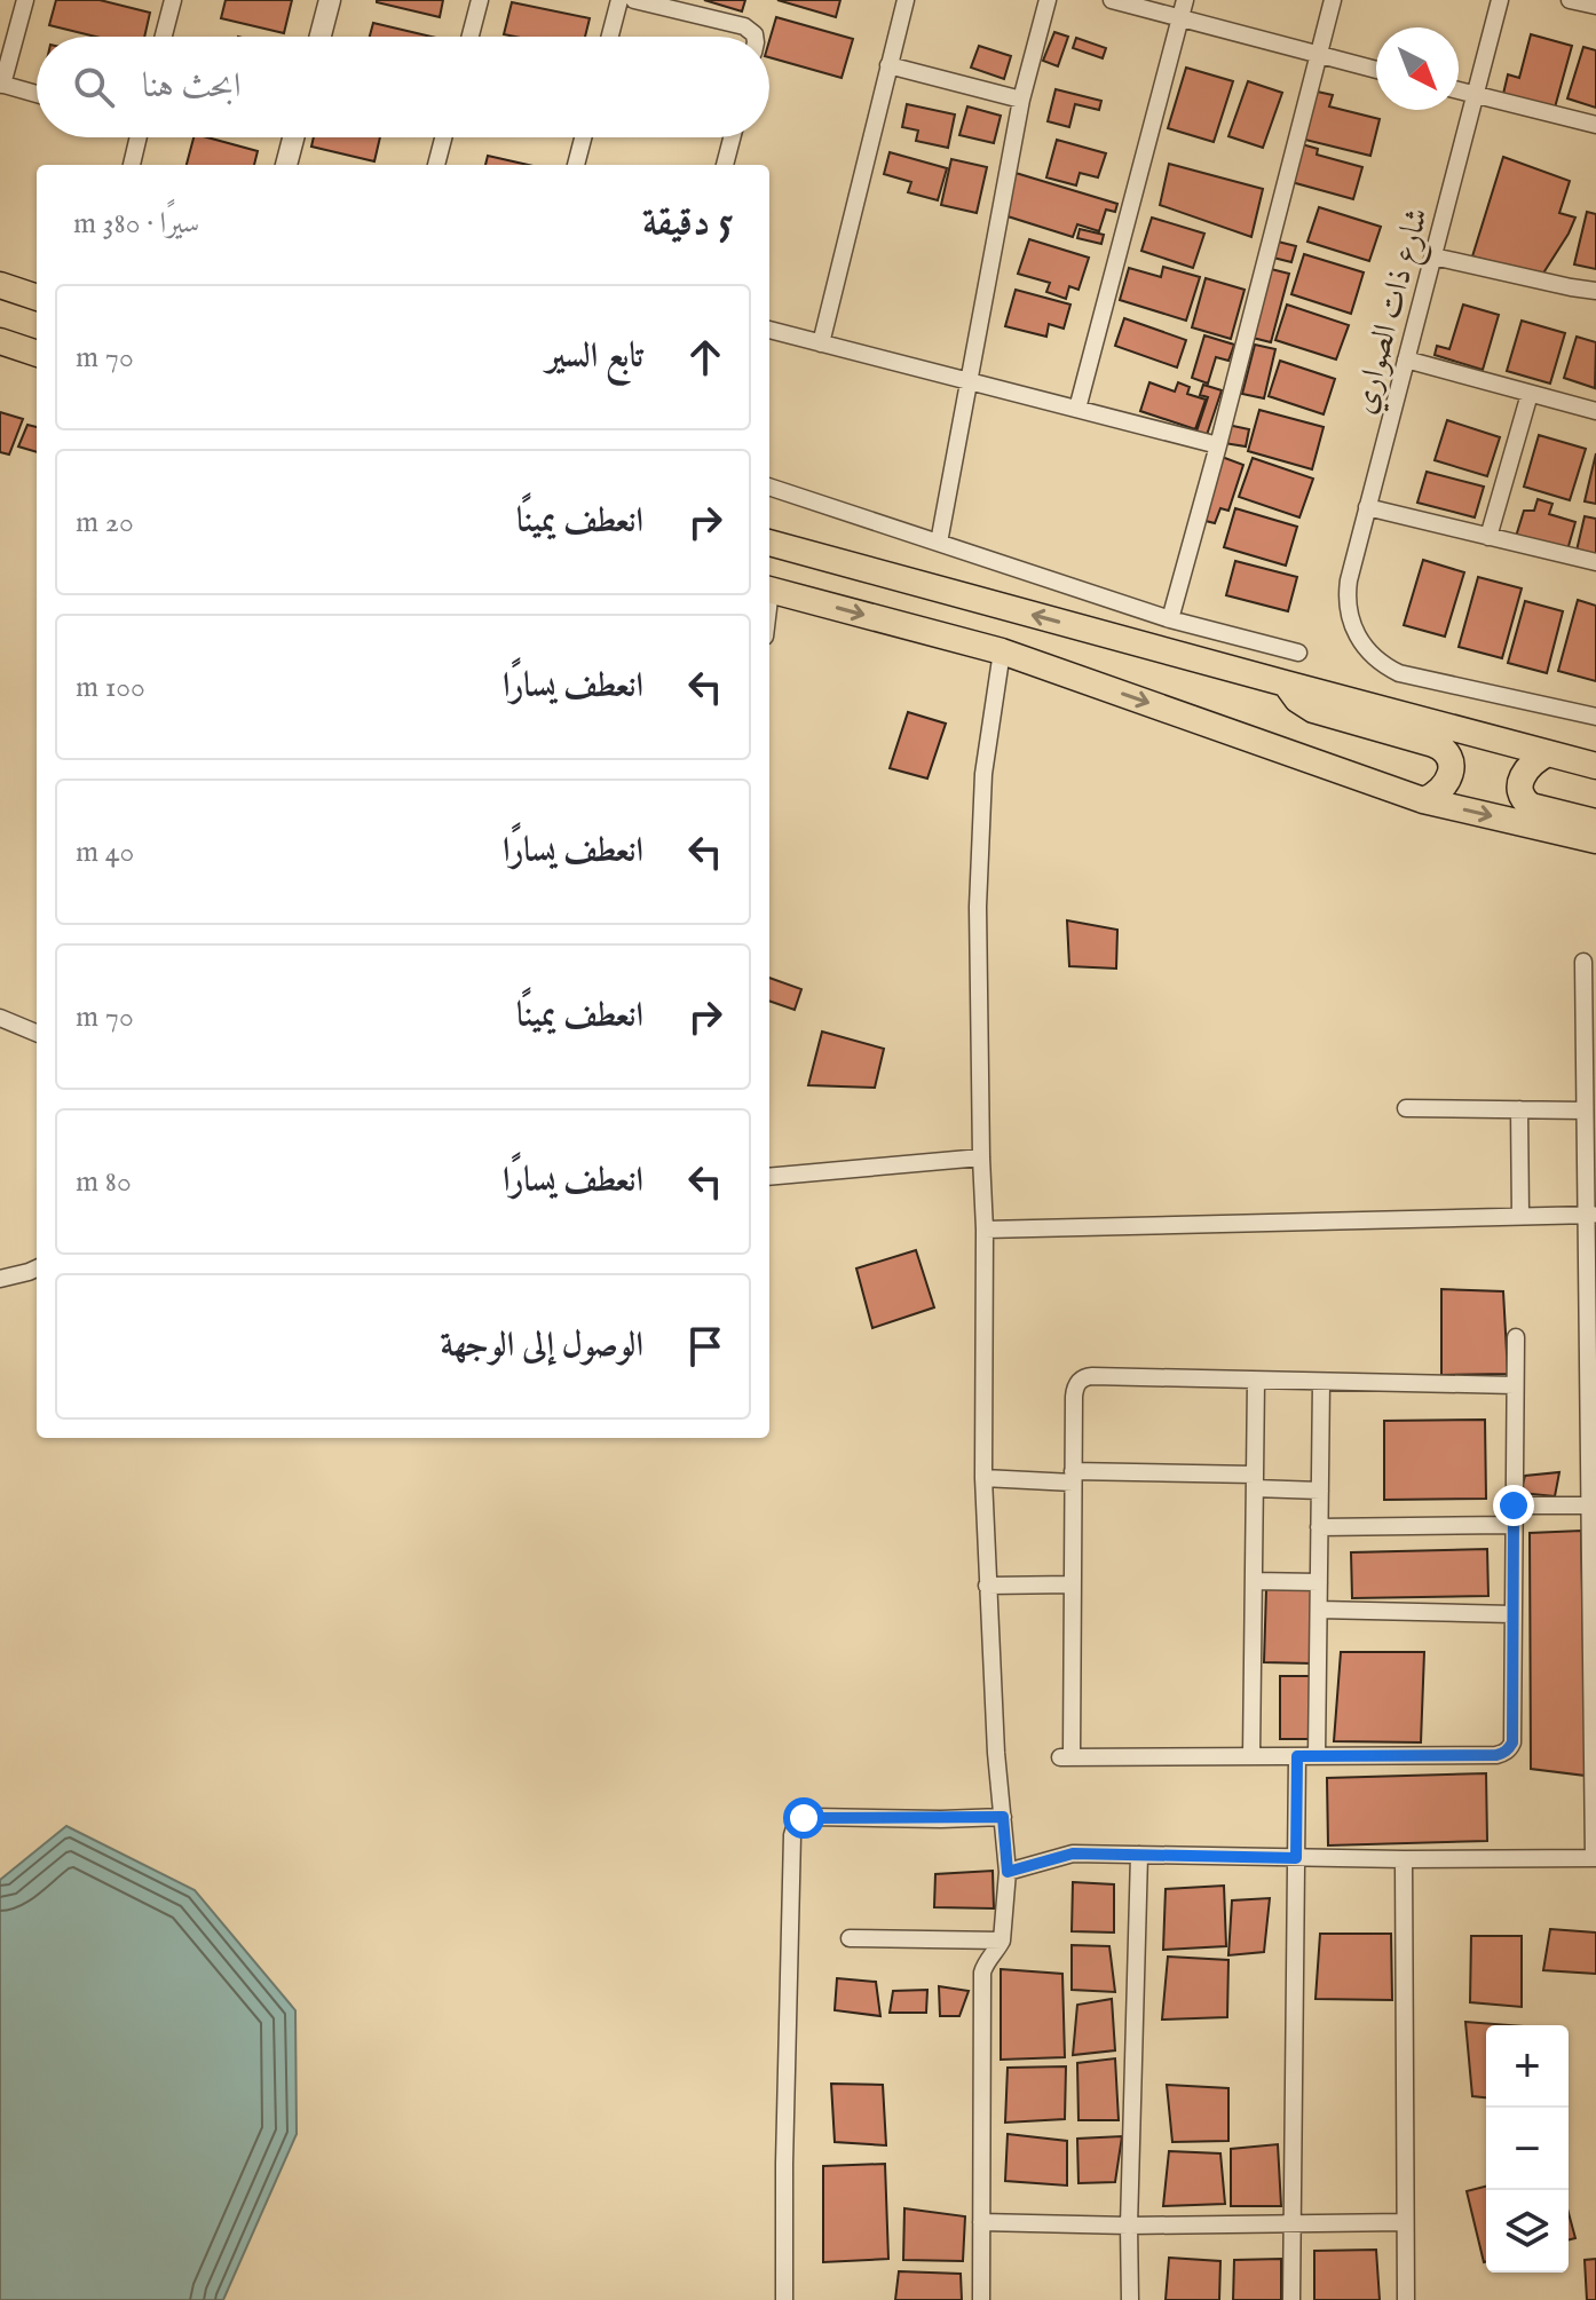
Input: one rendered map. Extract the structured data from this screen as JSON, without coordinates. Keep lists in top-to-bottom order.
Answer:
{
  "streets": {
    "street": ["شارع ذات الصواري"]
  },
  "north": "bottom right",
  "page": {
    "search": "ابحث هنا",
    "heading": ["5 دقيقة", "سيرًا · 380 m"],
    "list": [
      ["تابع السير", "70 m"],
      ["انعطف يمينًا", "20 m"],
      ["انعطف يسارًا", "100 m"],
      ["انعطف يسارًا", "40 m"],
      ["انعطف يمينًا", "70 m"],
      ["انعطف يسارًا", "80 m"],
      "الوصول إلى الوجهة"
    ],
    "map_buttons": ["+", "−"]
  }
}
